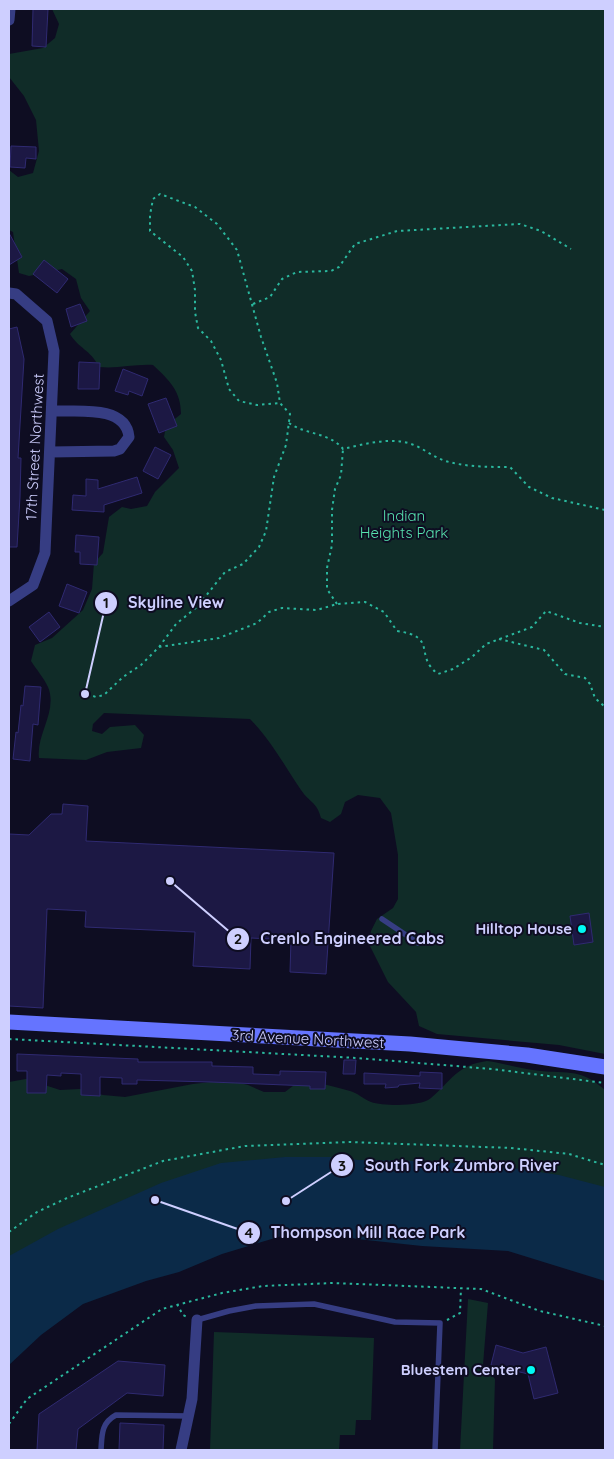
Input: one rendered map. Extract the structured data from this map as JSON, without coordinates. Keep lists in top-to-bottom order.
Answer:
{
  "streets": {
    "main road": ["3rd Avenue Northwest"],
    "street": ["17th Street Northwest"]
  },
  "parks": ["Indian Heights Park"],
  "places": [
    "Skyline View",
    "Crenlo Engineered Cabs",
    "Hilltop House",
    "Thompson Mill Race Park",
    "South Fork Zumbro River",
    "Bluestem Center"
  ]
}
